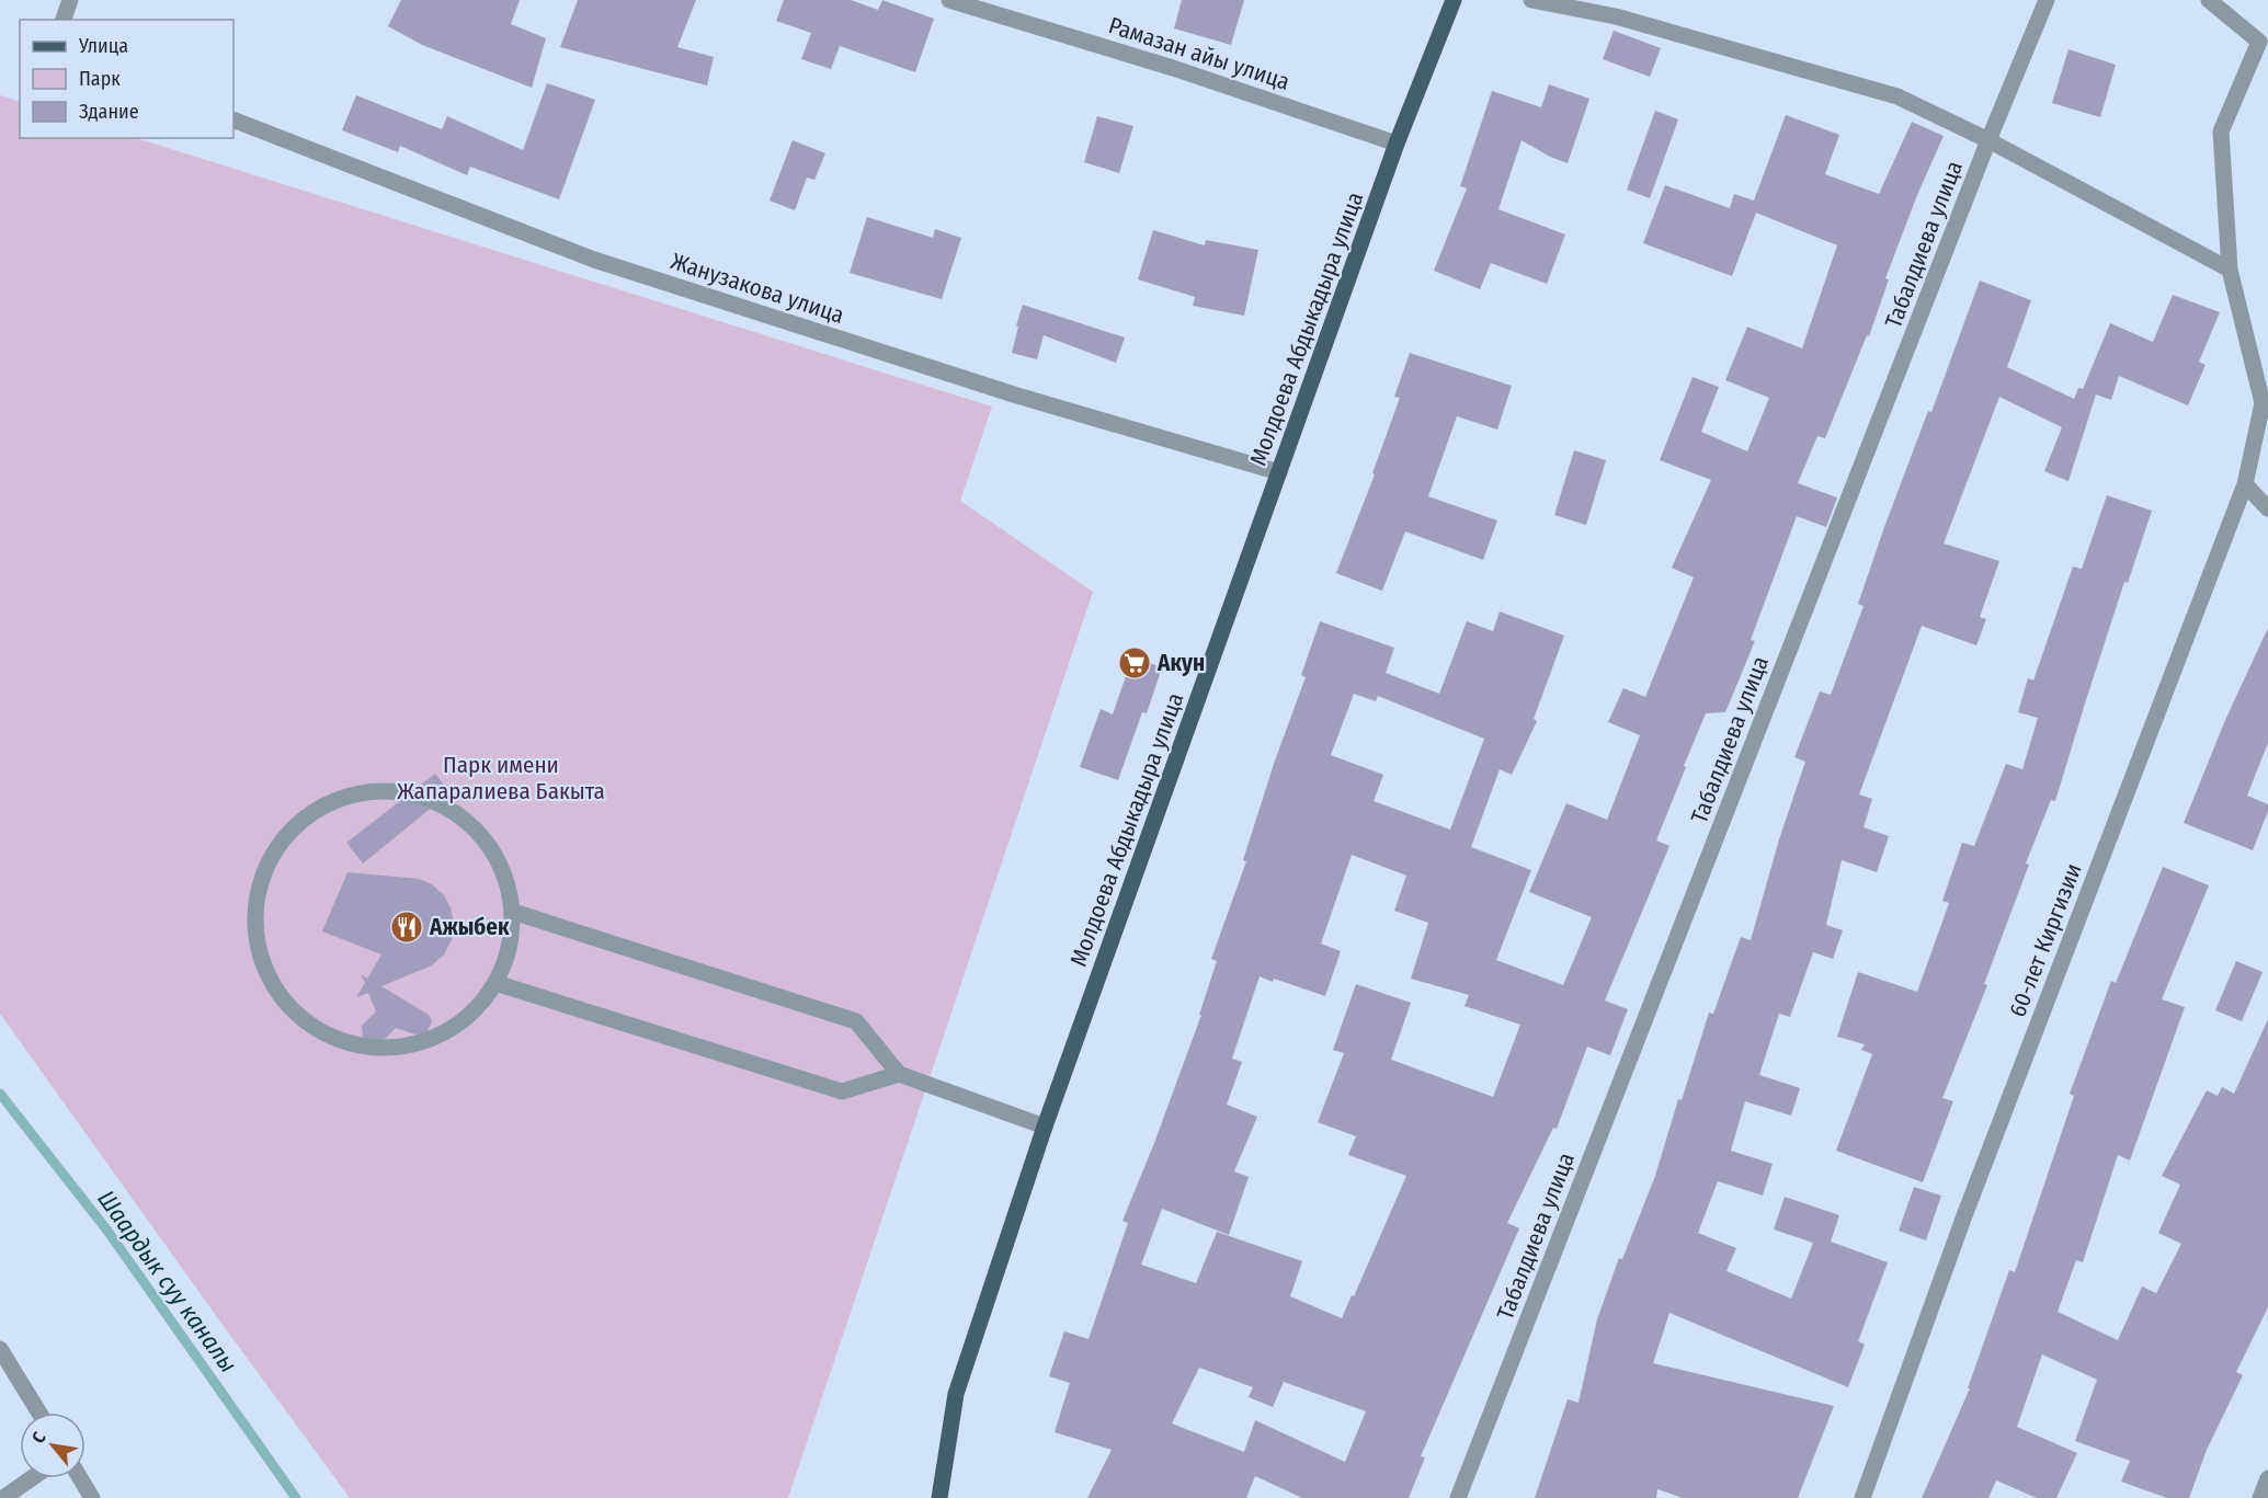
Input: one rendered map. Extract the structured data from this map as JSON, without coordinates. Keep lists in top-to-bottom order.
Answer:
{
  "streets": {
    "main road": ["Молдоева Абдыкадыра улица"],
    "street": [
      "Рамазан айы улица",
      "Табалдиева улица",
      "Жанузакова улица",
      "60-лет Киргизии"
    ]
  },
  "crossings": [
    ["Рамазан айы улица", "Молдоева Абдыкадыра улица"],
    ["Жанузакова улица", "Молдоева Абдыкадыра улица"]
  ],
  "water": ["Шаардык суу каналы"],
  "parks": ["Парк имени Жапаралиева Бакыта"],
  "places": {
    "supermarket": ["Акун"],
    "restaurant": ["Ажыбек"]
  },
  "legend": ["Улица", "Парк", "Здание"],
  "north": "top left"
}
